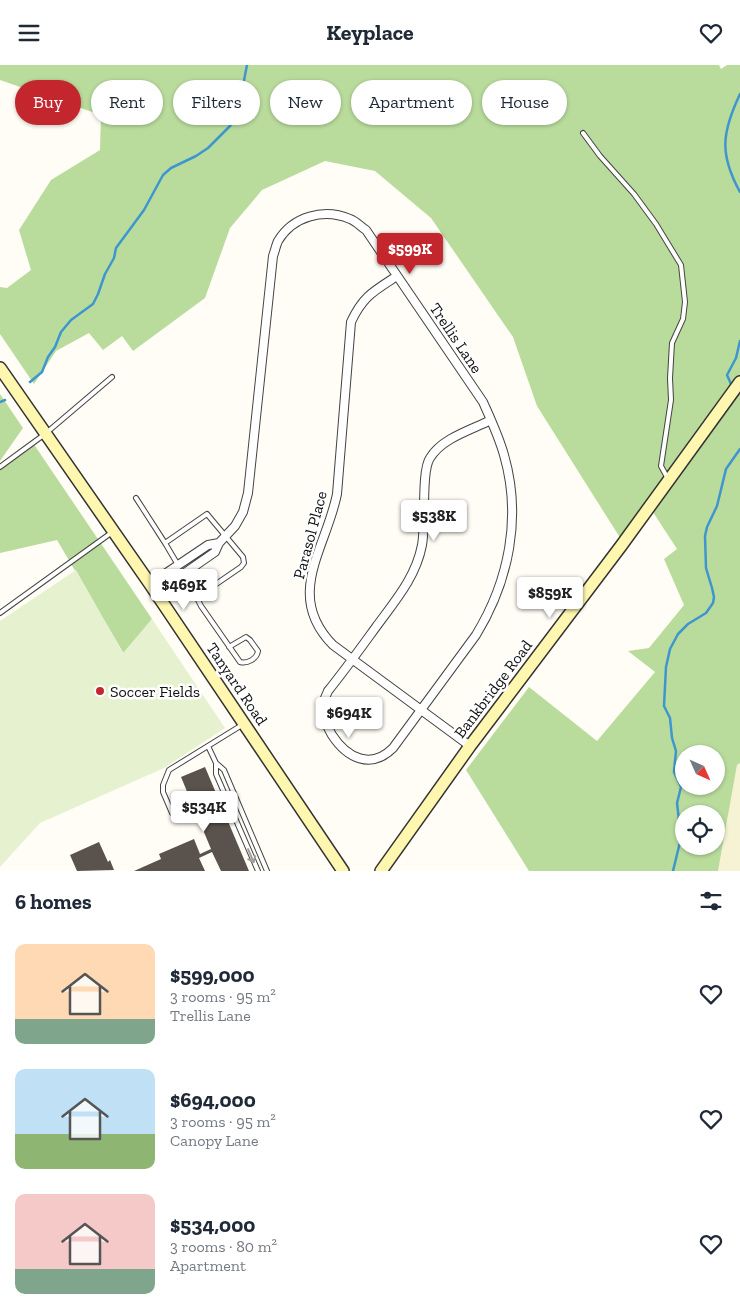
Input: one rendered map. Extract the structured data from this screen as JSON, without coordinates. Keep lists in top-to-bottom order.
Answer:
{
  "streets": {
    "street": [
      "Trellis Lane",
      "Parasol Place",
      "Tanyard Road",
      "Bankbridge Road"
    ]
  },
  "crossings": [
    ["Trellis Lane", "Parasol Place"],
    ["Trellis Lane", "Tanyard Road"],
    ["Parasol Place", "Bankbridge Road"]
  ],
  "places": ["Soccer Fields"],
  "north": "bottom right",
  "page": {
    "header": "Keyplace",
    "chip": [
      "Buy",
      "Rent",
      "Filters",
      "New",
      "Apartment",
      "House"
    ],
    "price": [
      "$599K",
      "$538K",
      "$469K",
      "$859K",
      "$694K",
      "$534K"
    ],
    "heading": "6 homes",
    "list": [
      {
        "name": "$599,000",
        "note": "3 rooms · 95 m² · Trellis Lane"
      },
      {
        "name": "$694,000",
        "note": "3 rooms · 95 m² · Canopy Lane"
      },
      {
        "name": "$534,000",
        "note": "3 rooms · 80 m² · Apartment"
      }
    ]
  }
}
